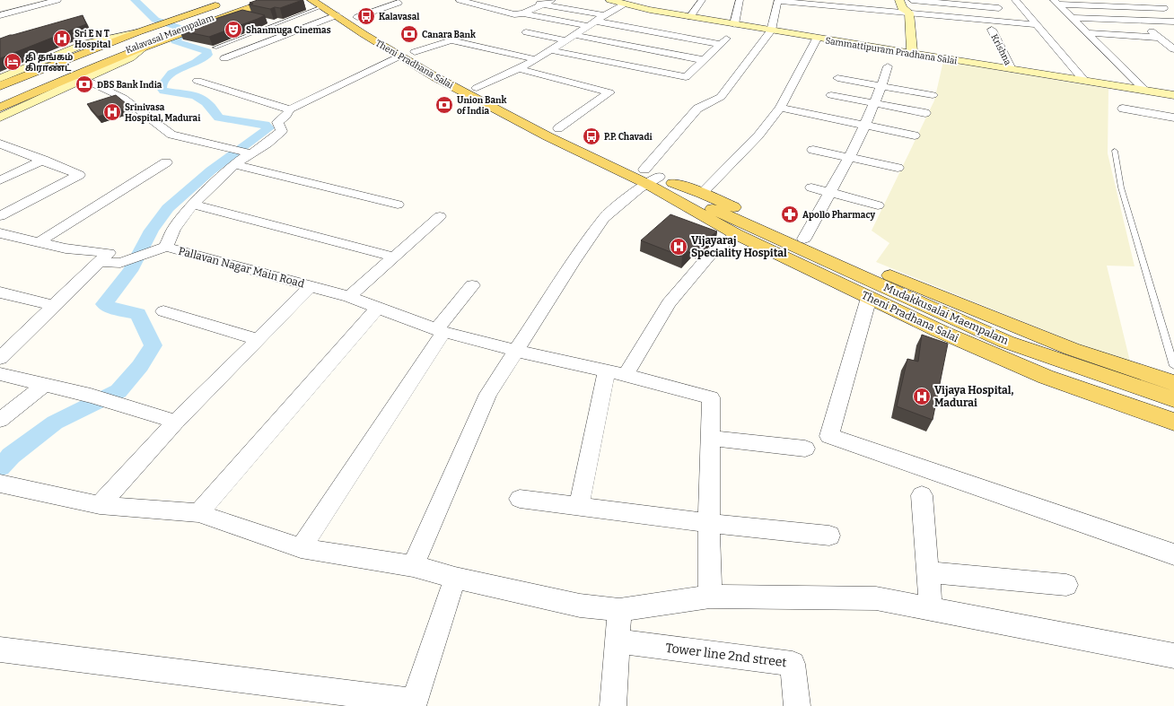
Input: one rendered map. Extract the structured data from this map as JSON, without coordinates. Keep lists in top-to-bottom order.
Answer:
{
  "streets": {
    "main road": ["Kalavasal Maempalam", "Theni Pradhana Salai", "Mudakkusalai Maempalam"],
    "street": [
      "Krishna",
      "Sammattipuram Pradhana Salai",
      "Pallavan Nagar Main Road",
      "Tower line 2nd street"
    ]
  },
  "crossings": [
    ["Krishna", "Sammattipuram Pradhana Salai"],
    ["Theni Pradhana Salai", "Pallavan Nagar Main Road"],
    ["Theni Pradhana Salai", "Mudakkusalai Maempalam"]
  ],
  "places": {
    "bus stop": ["Kalavasal", "P.P. Chavadi"],
    "theatre": ["Shanmuga Cinemas"],
    "bank": ["Canara Bank", "DBS Bank India", "Union Bank of India"],
    "hospital": [
      "Sri E N T Hospital",
      "Srinivasa Hospital, Madurai",
      "Vijayaraj Speciality Hospital",
      "Vijaya Hospital, Madurai"
    ],
    "hotel": ["தி தங்கம் கிராண்ட்"],
    "pharmacy": ["Apollo Pharmacy"]
  }
}
